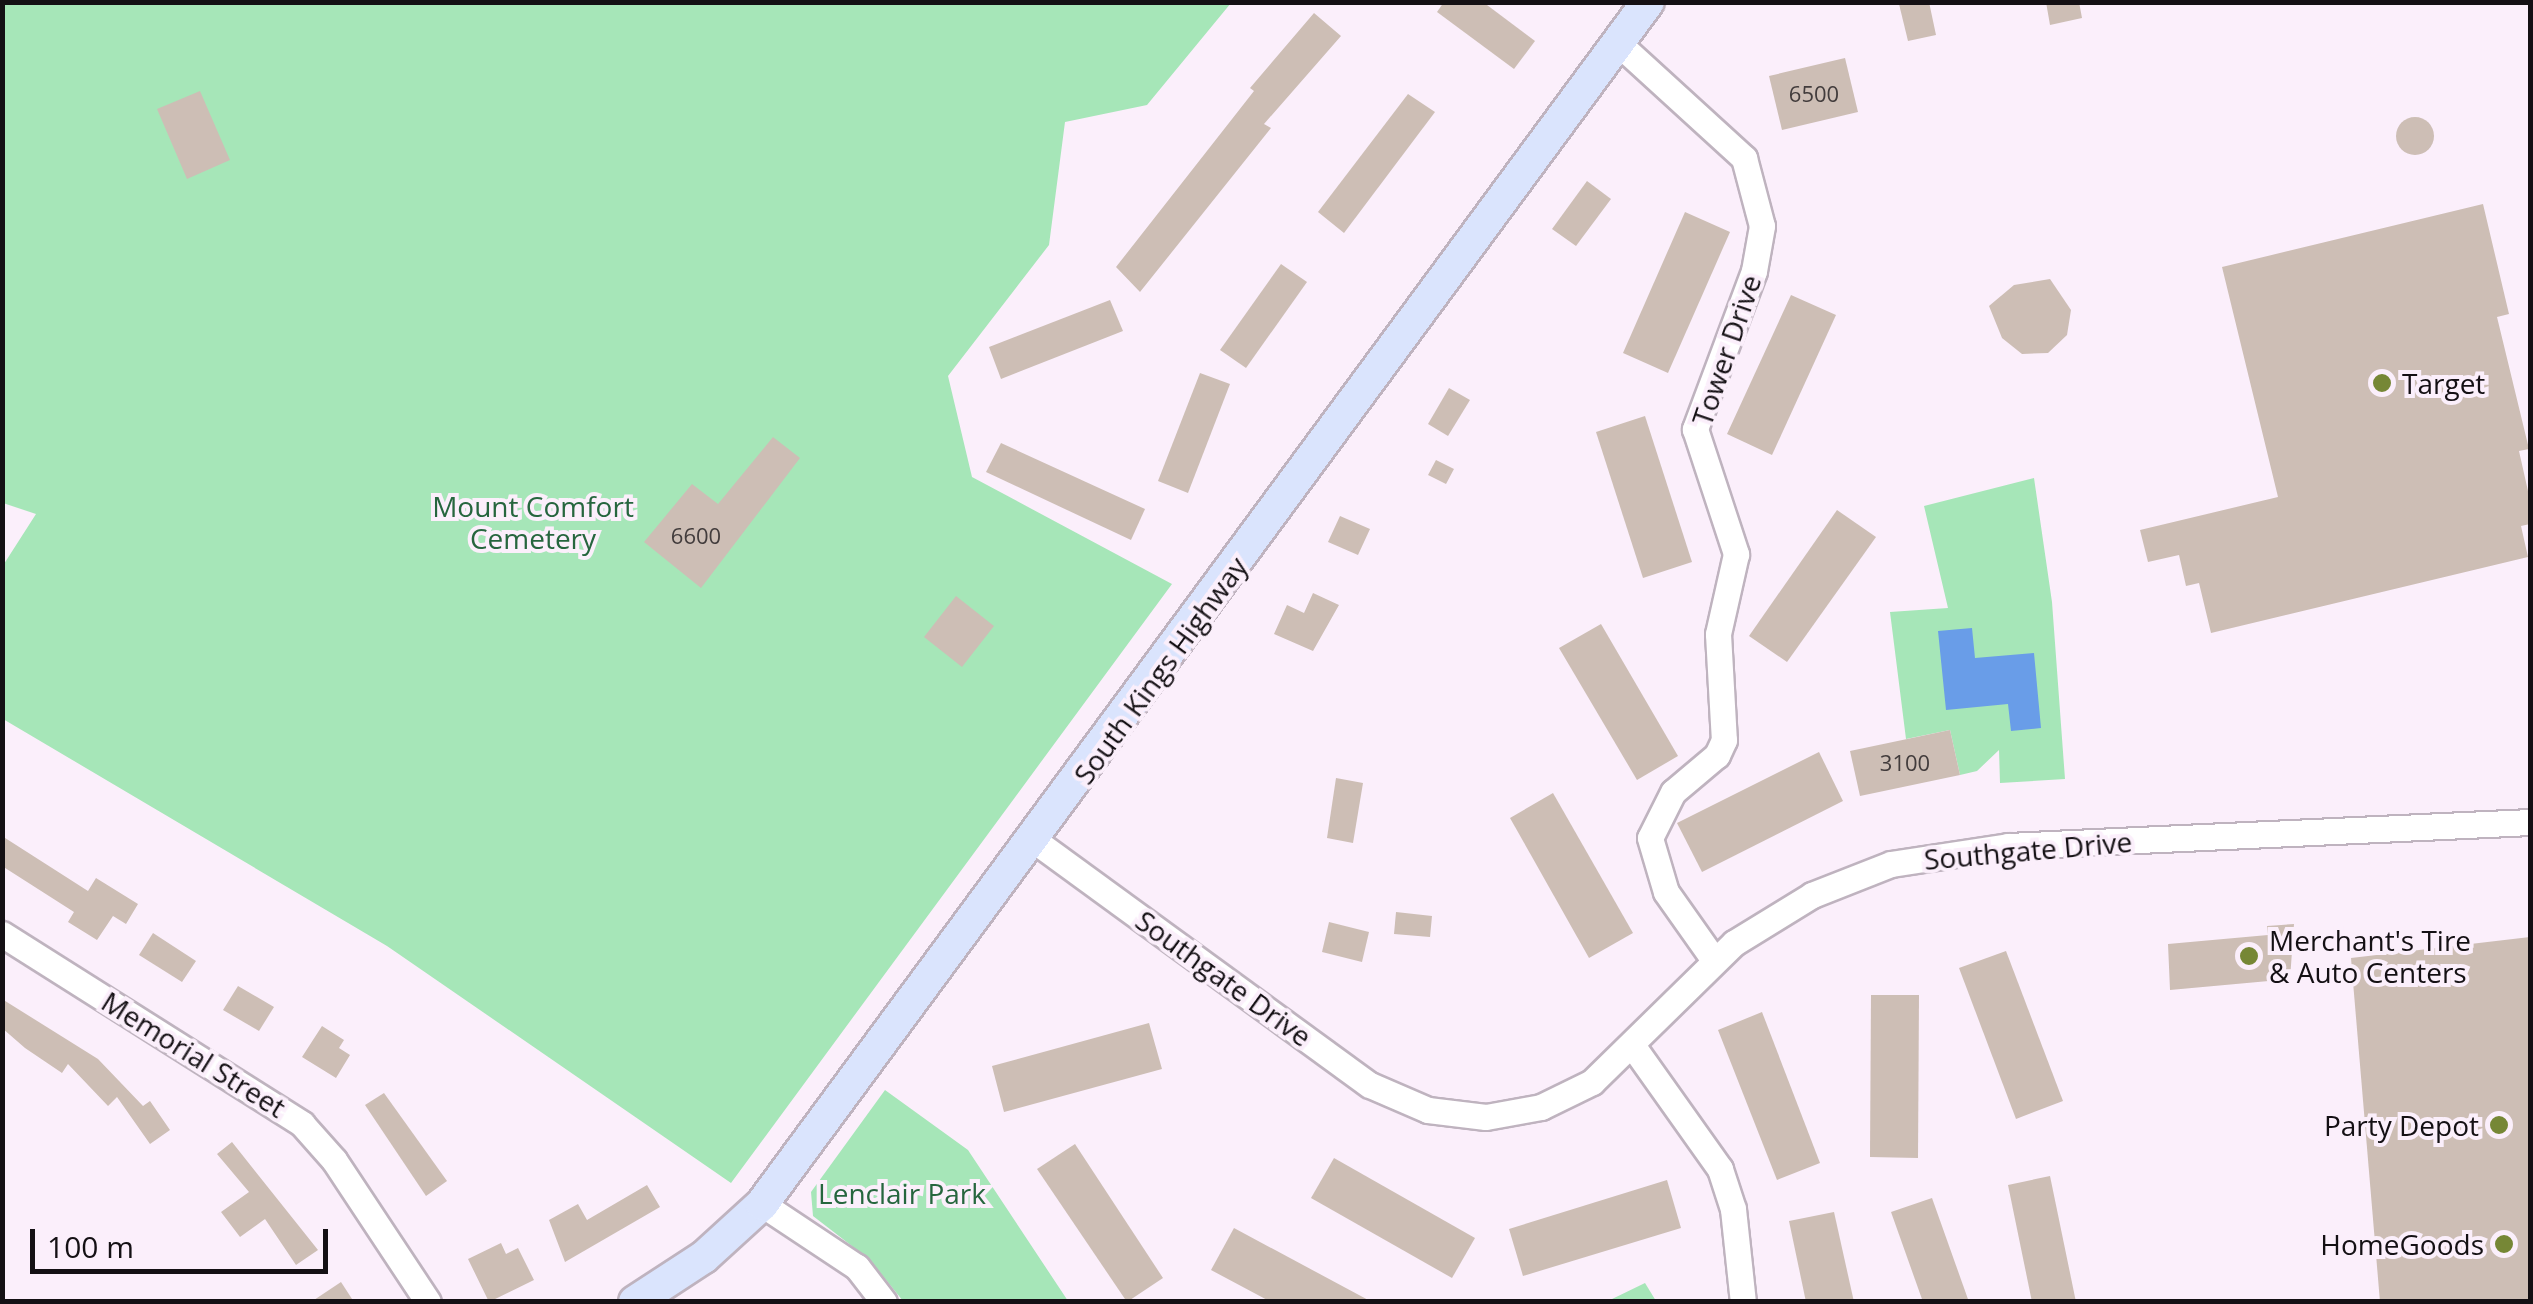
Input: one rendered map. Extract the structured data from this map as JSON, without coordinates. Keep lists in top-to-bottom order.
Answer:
{
  "streets": {
    "main road": ["South Kings Highway"],
    "street": ["Tower Drive", "Southgate Drive", "Memorial Street"]
  },
  "crossings": [
    ["Tower Drive", "South Kings Highway"],
    ["Tower Drive", "Southgate Drive"],
    ["South Kings Highway", "Southgate Drive"]
  ],
  "parks": ["Mount Comfort Cemetery", "Lenclair Park"],
  "places": [
    "Target",
    "Merchant's Tire & Auto Centers",
    "Party Depot",
    "HomeGoods"
  ],
  "house_numbers": ["6500", "6600", "3100"],
  "scale_bar": "100 m"
}
